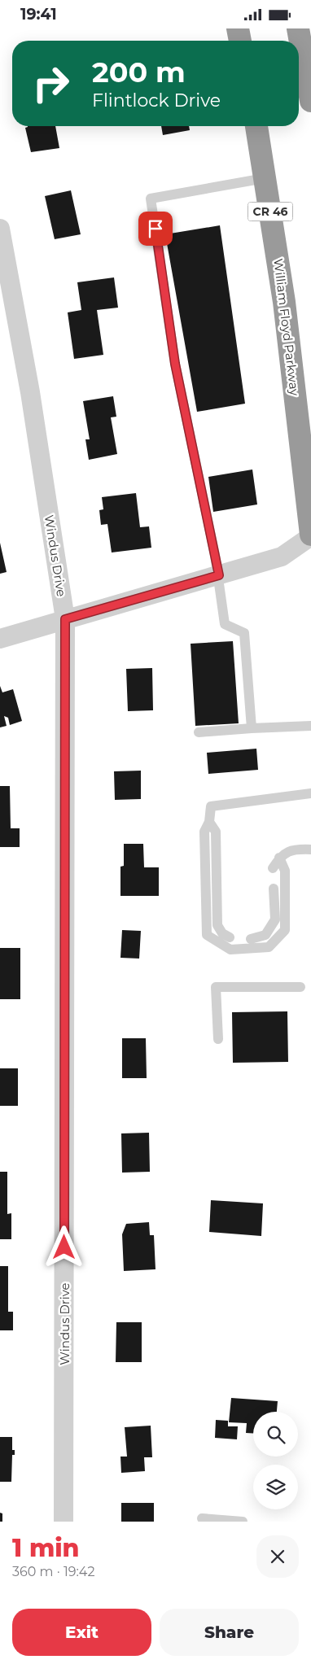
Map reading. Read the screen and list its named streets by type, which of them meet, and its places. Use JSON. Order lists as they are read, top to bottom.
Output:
{
  "streets": {
    "highway": ["CR 46", "William Floyd Parkway"],
    "street": ["Windus Drive"]
  },
  "page": {
    "status": "19:41",
    "turn": ["200 m", "Flintlock Drive"],
    "heading": ["1 min", "360 m · 19:42"],
    "buttons": ["Exit", "Share"]
  }
}
